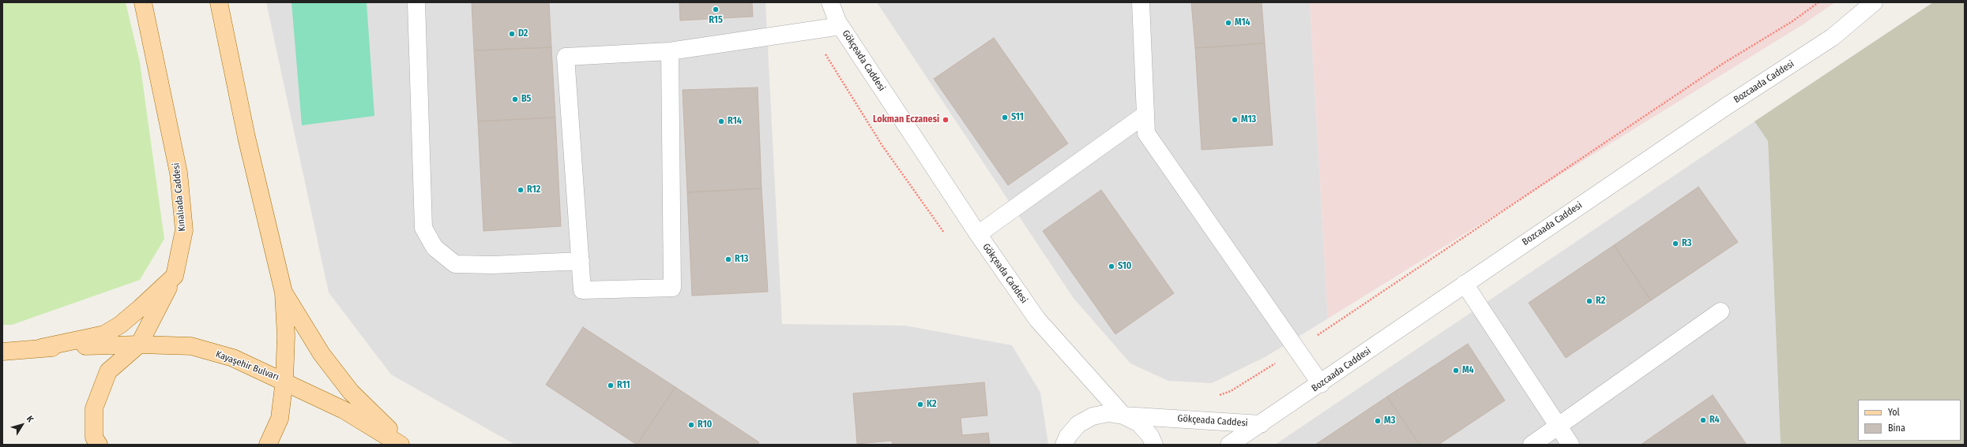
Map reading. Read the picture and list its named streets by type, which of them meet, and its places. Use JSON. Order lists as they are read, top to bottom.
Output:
{
  "streets": {
    "main road": ["Kınalıada Caddesi", "Kayaşehir Bulvarı"],
    "street": ["Gökçeada Caddesi", "Bozcaada Caddesi"]
  },
  "crossings": [
    ["Gökçeada Caddesi", "Bozcaada Caddesi"],
    ["Kınalıada Caddesi", "Kayaşehir Bulvarı"]
  ],
  "places": [
    "R15",
    "M14",
    "D2",
    "B5",
    "S11",
    "Lokman Eczanesi",
    "M13",
    "R14",
    "R12",
    "R3",
    "R13",
    "S10",
    "R2",
    "M4",
    "R11",
    "K2",
    "R4",
    "M3",
    "R10"
  ],
  "legend": ["Yol", "Bina"],
  "north": "top right"
}
